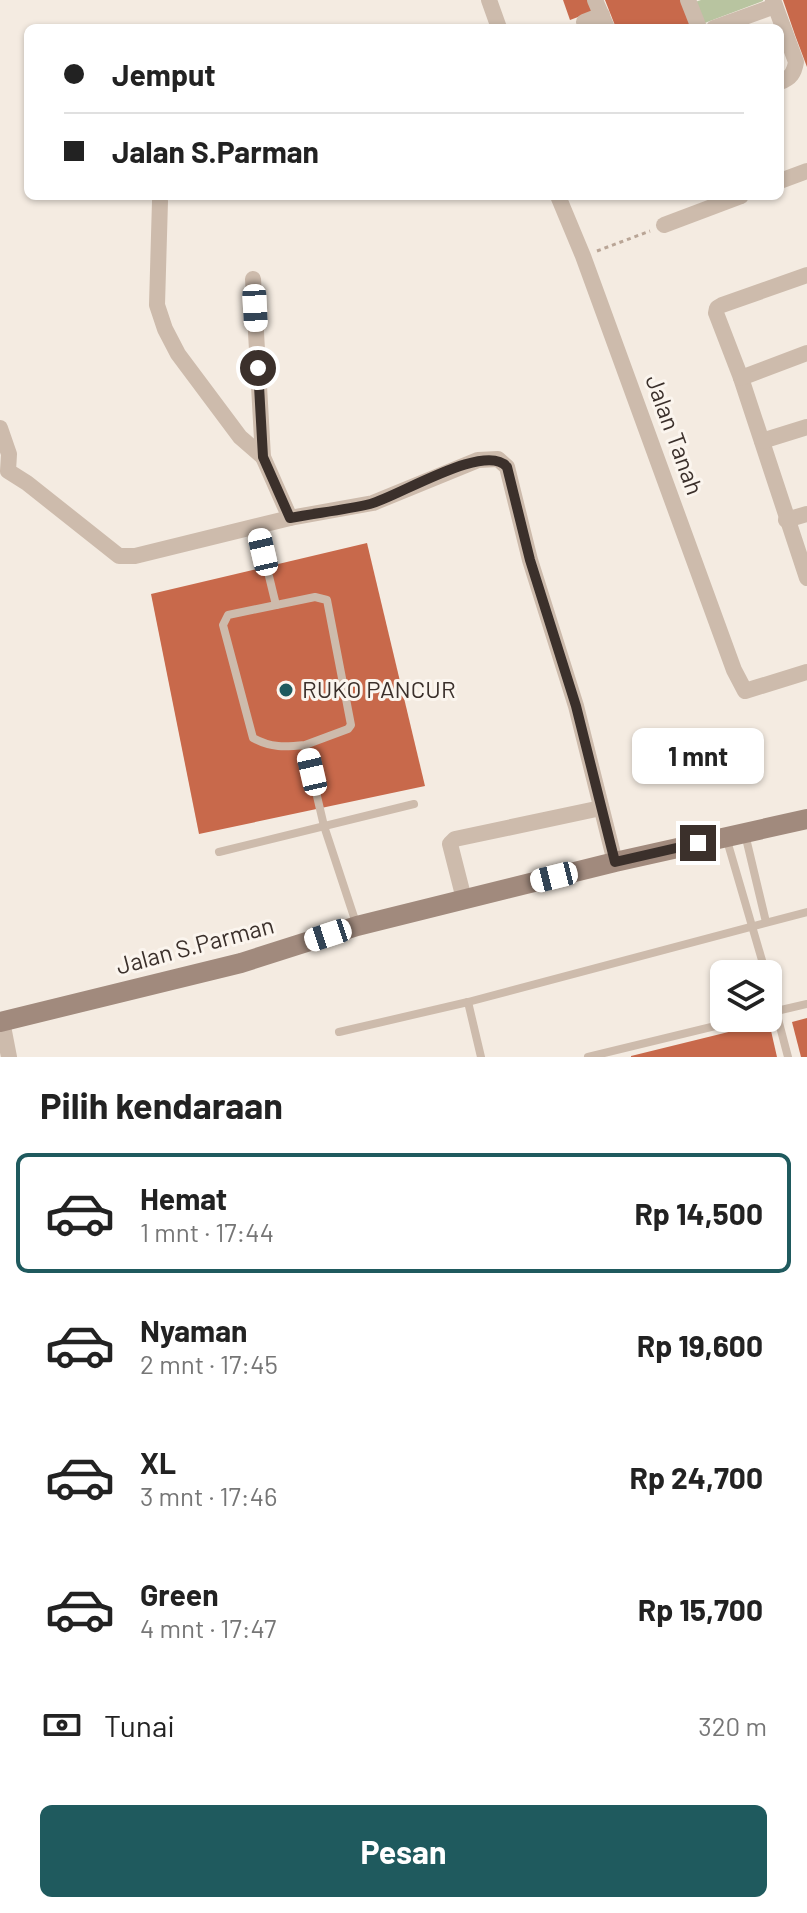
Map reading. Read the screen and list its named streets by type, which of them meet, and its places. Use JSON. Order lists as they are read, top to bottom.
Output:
{
  "streets": {
    "main road": ["Jalan S.Parman"],
    "street": ["Jalan Tanah"]
  },
  "places": ["RUKO PANCUR"],
  "page": {
    "banner": ["Jemput", "Jalan S.Parman"],
    "bubble": "1 mnt",
    "heading": "Pilih kendaraan",
    "list": [
      {
        "name": "Hemat",
        "note": "1 mnt · 17:44",
        "value": "Rp 14,500"
      },
      {
        "name": "Nyaman",
        "note": "2 mnt · 17:45",
        "value": "Rp 19,600"
      },
      {
        "name": "XL",
        "note": "3 mnt · 17:46",
        "value": "Rp 24,700"
      },
      {
        "name": "Green",
        "note": "4 mnt · 17:47",
        "value": "Rp 15,700"
      }
    ],
    "pay": ["Tunai", "320 m"],
    "buttons": "Pesan"
  }
}
